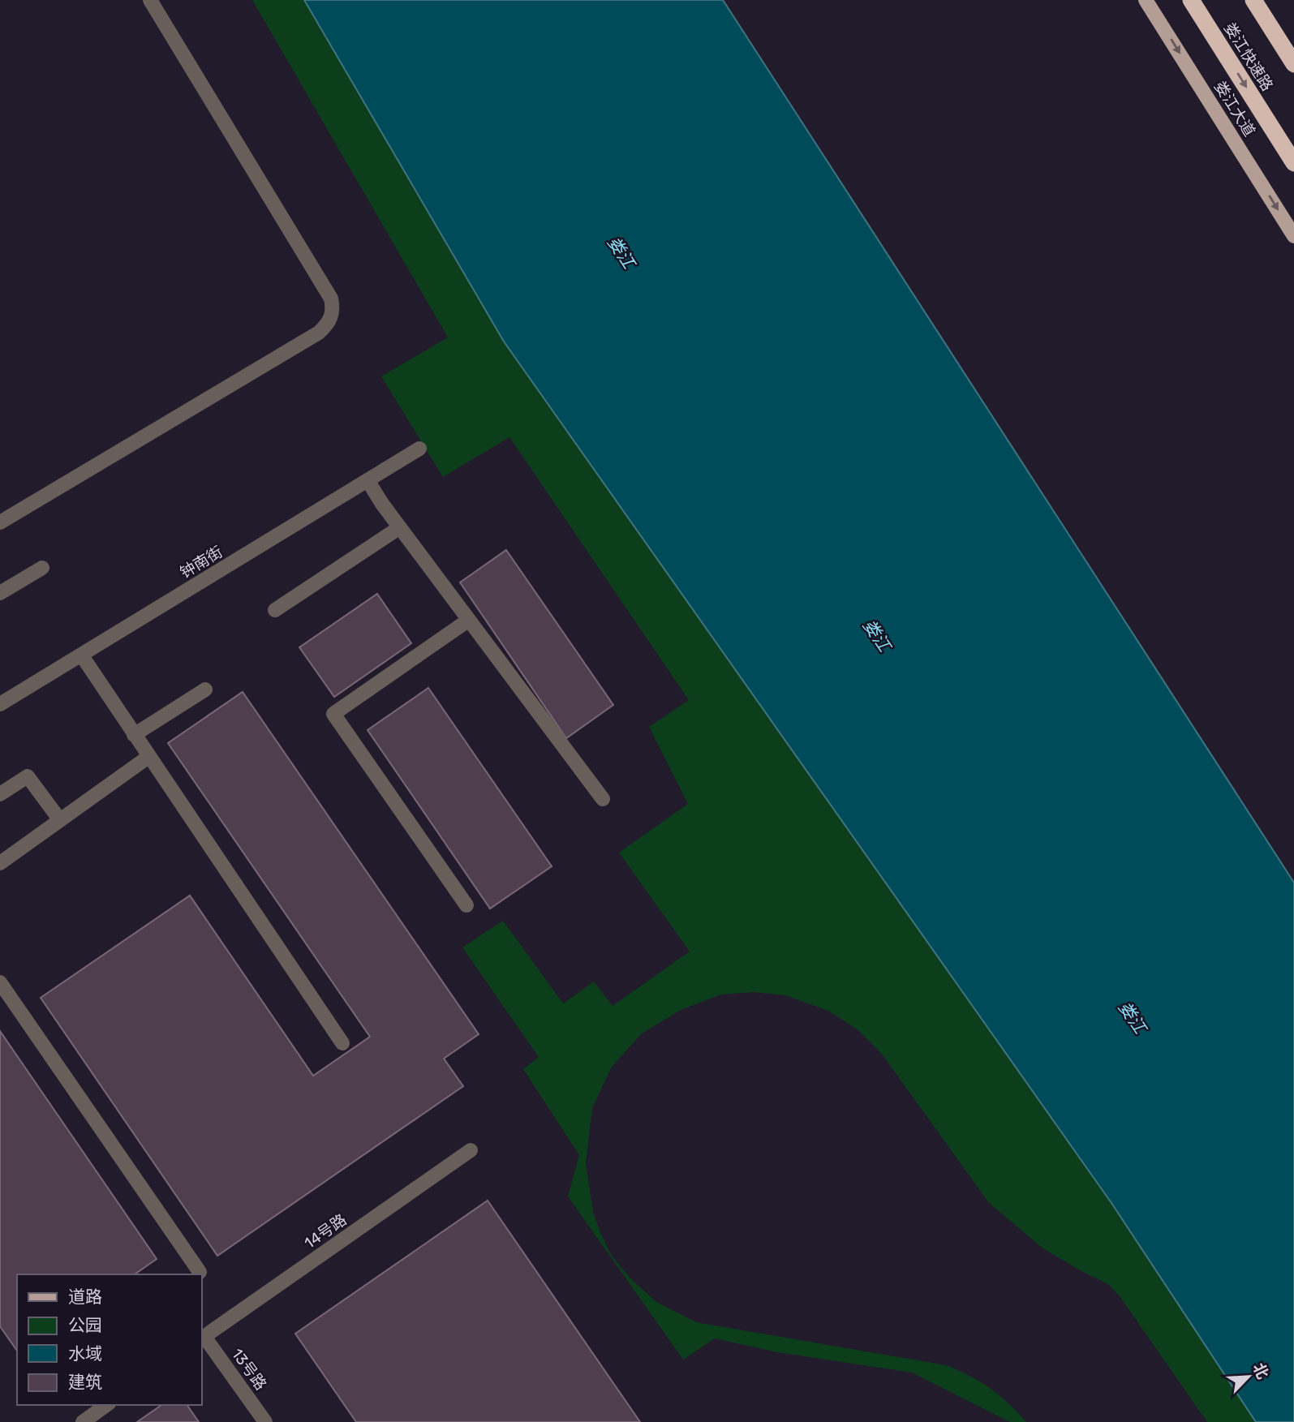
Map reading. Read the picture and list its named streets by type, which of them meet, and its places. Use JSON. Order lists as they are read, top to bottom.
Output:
{
  "streets": {
    "highway": ["娄江快速路"],
    "main road": ["娄江大道"],
    "street": ["钟南街", "14号路", "13号路"]
  },
  "crossings": [
    ["14号路", "13号路"]
  ],
  "one_way": ["娄江大道"],
  "water": ["娄江"],
  "legend": [
    "道路",
    "公园",
    "水域",
    "建筑"
  ],
  "north": "top right"
}
